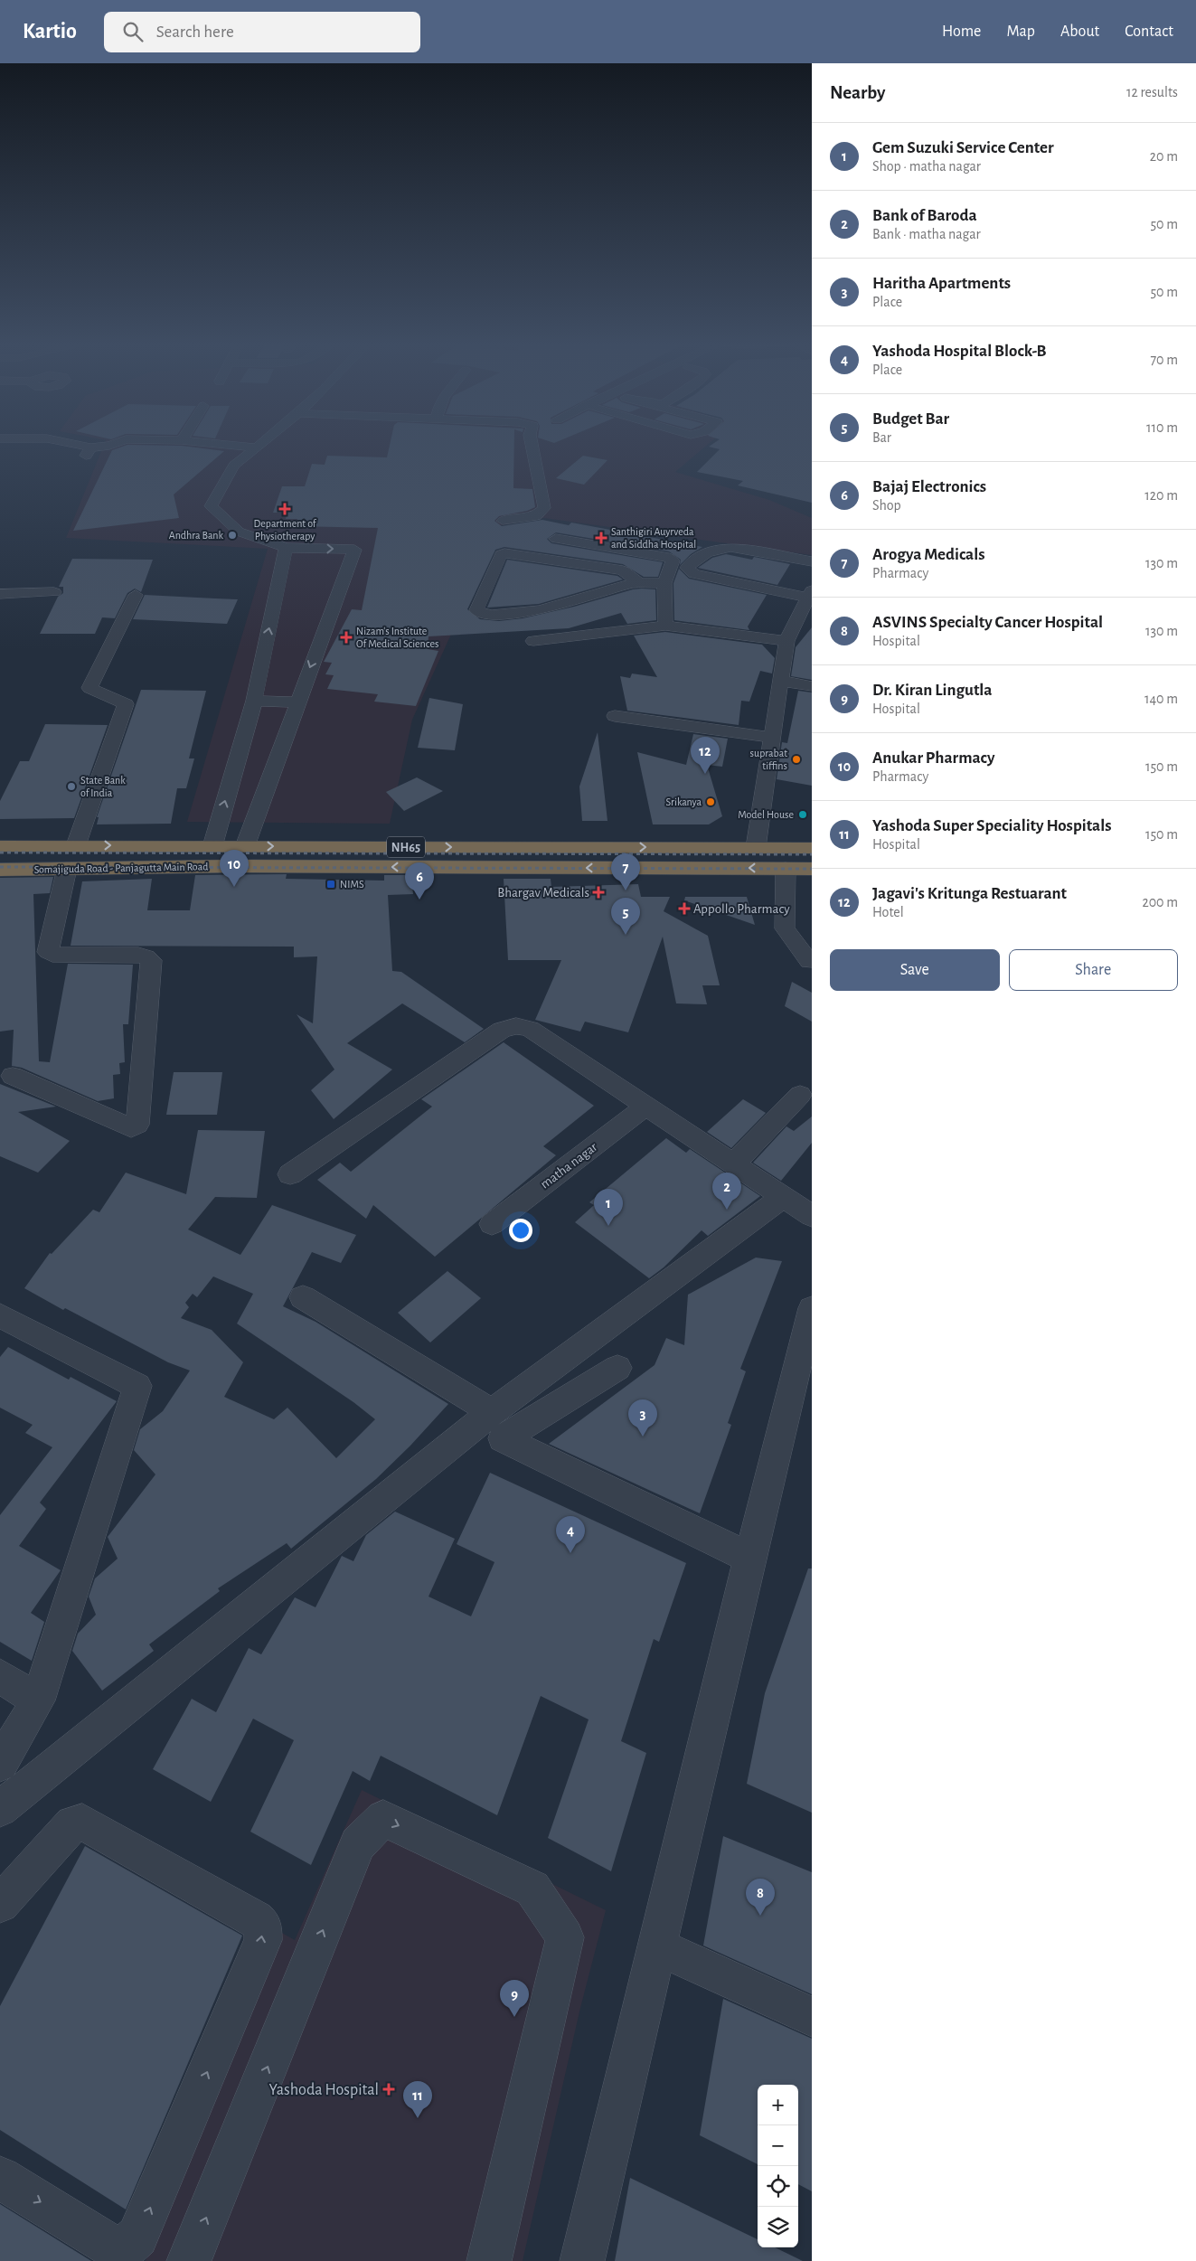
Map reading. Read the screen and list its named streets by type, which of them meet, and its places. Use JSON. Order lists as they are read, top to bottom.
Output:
{
  "streets": {
    "highway": ["NH65", "Somajiguda Road - Panjagutta Main Road"],
    "street": ["matha nagar"]
  },
  "places": {
    "health": [
      "Department of Physiotherapy",
      "Santhigiri Auyrveda and Siddha Hospital",
      "Nizam's Institute Of Medical Sciences",
      "Bhargav Medicals",
      "Appollo Pharmacy",
      "Yashoda Hospital"
    ],
    "other": [
      "Andhra Bank",
      "suprabat tiffins",
      "State Bank of India",
      "Srikanya",
      "Model House"
    ],
    "transit": ["NIMS"]
  },
  "page": {
    "header": "Kartio",
    "search": "Search here",
    "nav": [
      "Home",
      "Map",
      "About",
      "Contact"
    ],
    "heading": ["Nearby", "12 results"],
    "list": [
      {
        "mark": "1",
        "name": "Gem Suzuki Service Center",
        "note": "Shop · matha nagar",
        "value": "20 m"
      },
      {
        "mark": "2",
        "name": "Bank of Baroda",
        "note": "Bank · matha nagar",
        "value": "50 m"
      },
      {
        "mark": "3",
        "name": "Haritha Apartments",
        "note": "Place",
        "value": "50 m"
      },
      {
        "mark": "4",
        "name": "Yashoda Hospital Block-B",
        "note": "Place",
        "value": "70 m"
      },
      {
        "mark": "5",
        "name": "Budget Bar",
        "note": "Bar",
        "value": "110 m"
      },
      {
        "mark": "6",
        "name": "Bajaj Electronics",
        "note": "Shop",
        "value": "120 m"
      },
      {
        "mark": "7",
        "name": "Arogya Medicals",
        "note": "Pharmacy",
        "value": "130 m"
      },
      {
        "mark": "8",
        "name": "ASVINS Specialty Cancer Hospital",
        "note": "Hospital",
        "value": "130 m"
      },
      {
        "mark": "9",
        "name": "Dr. Kiran Lingutla",
        "note": "Hospital",
        "value": "140 m"
      },
      {
        "mark": "10",
        "name": "Anukar Pharmacy",
        "note": "Pharmacy",
        "value": "150 m"
      },
      {
        "mark": "11",
        "name": "Yashoda Super Speciality Hospitals",
        "note": "Hospital",
        "value": "150 m"
      },
      {
        "mark": "12",
        "name": "Jagavi's Kritunga Restuarant",
        "note": "Hotel",
        "value": "200 m"
      }
    ],
    "pins": [
      "12",
      "10",
      "7",
      "6",
      "5",
      "2",
      "1",
      "3",
      "4",
      "8",
      "9",
      "11"
    ],
    "buttons": ["Save", "Share"],
    "map_buttons": ["+", "−"]
  }
}
